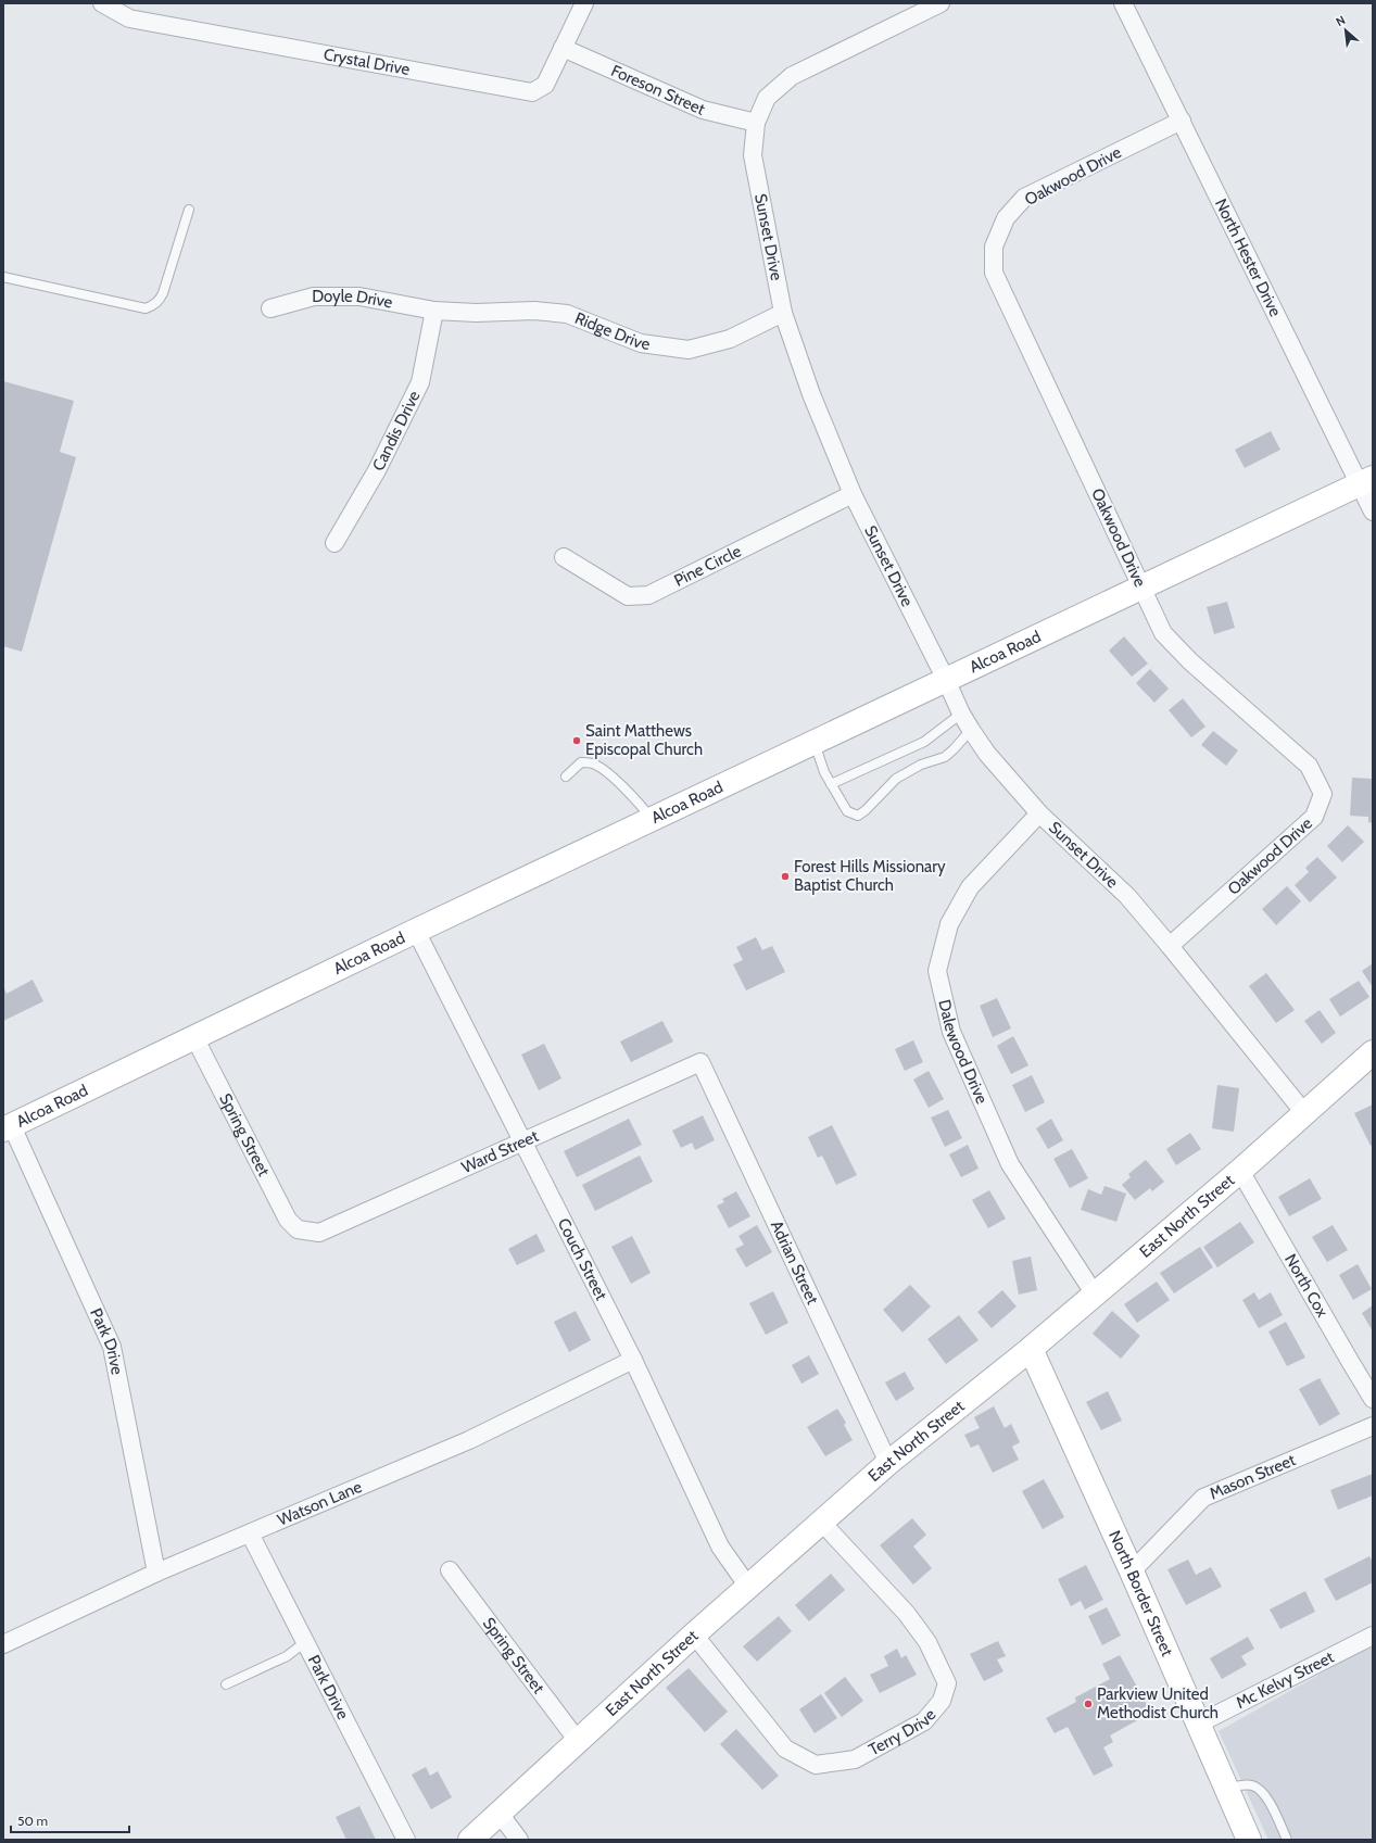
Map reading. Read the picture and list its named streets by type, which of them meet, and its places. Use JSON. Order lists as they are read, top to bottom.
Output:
{
  "streets": {
    "street": [
      "Crystal Drive",
      "Foreson Street",
      "Oakwood Drive",
      "Sunset Drive",
      "North Hester Drive",
      "Doyle Drive",
      "Ridge Drive",
      "Candis Drive",
      "Pine Circle",
      "Alcoa Road",
      "Dalewood Drive",
      "Spring Street",
      "Ward Street",
      "East North Street",
      "Couch Street",
      "Adrian Street",
      "North Cox",
      "Park Drive",
      "Mason Street",
      "Watson Lane",
      "North Border Street",
      "Mc Kelvy Street",
      "Terry Drive"
    ]
  },
  "crossings": [
    ["Crystal Drive", "Foreson Street"],
    ["Foreson Street", "Sunset Drive"],
    ["Oakwood Drive", "Sunset Drive"],
    ["Oakwood Drive", "North Hester Drive"],
    ["Oakwood Drive", "Alcoa Road"],
    ["Sunset Drive", "Ridge Drive"],
    ["Sunset Drive", "Pine Circle"],
    ["Sunset Drive", "Alcoa Road"],
    ["Sunset Drive", "Dalewood Drive"],
    ["Sunset Drive", "East North Street"],
    ["North Hester Drive", "Alcoa Road"],
    ["Doyle Drive", "Ridge Drive"],
    ["Doyle Drive", "Candis Drive"],
    ["Ridge Drive", "Candis Drive"],
    ["Alcoa Road", "Spring Street"],
    ["Alcoa Road", "Couch Street"],
    ["Alcoa Road", "Park Drive"],
    ["Dalewood Drive", "East North Street"],
    ["Spring Street", "Ward Street"],
    ["Spring Street", "East North Street"],
    ["Ward Street", "Couch Street"],
    ["Ward Street", "Adrian Street"],
    ["East North Street", "Couch Street"],
    ["East North Street", "Adrian Street"],
    ["East North Street", "North Cox"],
    ["East North Street", "North Border Street"],
    ["East North Street", "Terry Drive"],
    ["Couch Street", "Watson Lane"],
    ["Park Drive", "Watson Lane"],
    ["Mason Street", "North Border Street"],
    ["North Border Street", "Mc Kelvy Street"]
  ],
  "places": ["Saint Matthews Episcopal Church", "Forest Hills Missionary Baptist Church", "Parkview United Methodist Church"],
  "scale_bar": "50 m",
  "north": "top left"
}
